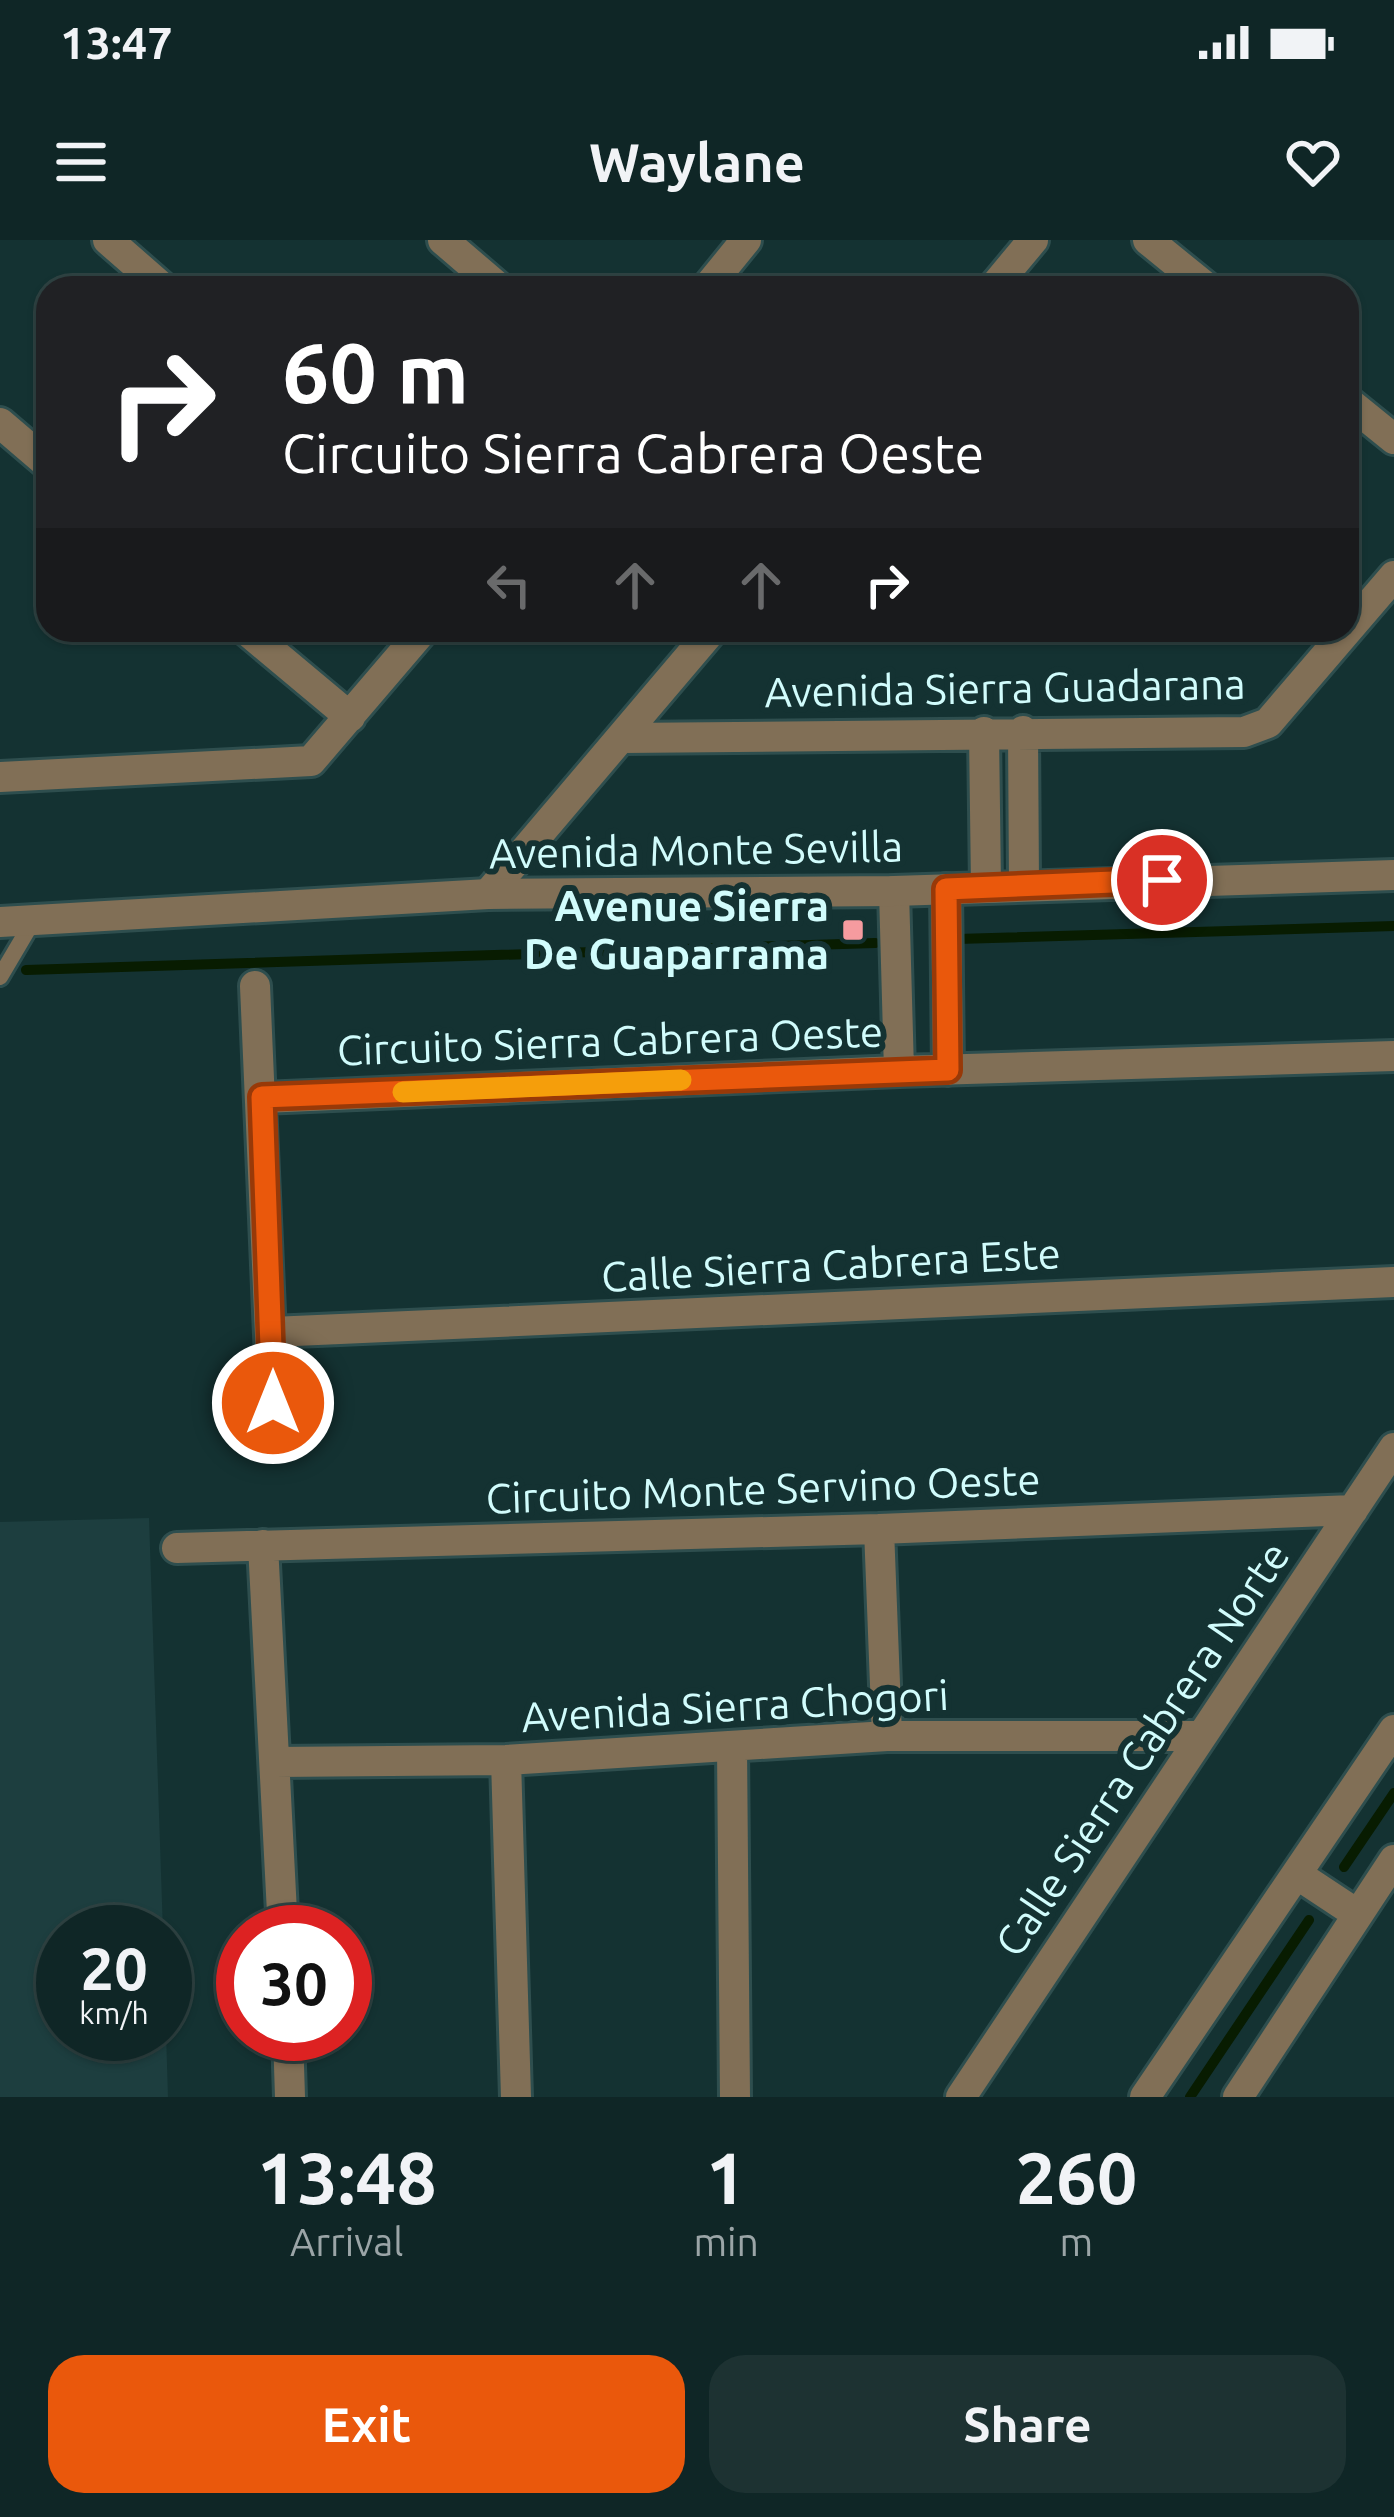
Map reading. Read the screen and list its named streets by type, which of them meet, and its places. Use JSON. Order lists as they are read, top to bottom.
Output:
{
  "streets": {
    "street": [
      "Avenida Sierra Guadarana",
      "Avenida Monte Sevilla",
      "Circuito Sierra Cabrera Oeste",
      "Calle Sierra Cabrera Este",
      "Circuito Monte Servino Oeste",
      "Avenida Sierra Chogori",
      "Calle Sierra Cabrera Norte"
    ]
  },
  "crossings": [
    ["Circuito Monte Servino Oeste", "Calle Sierra Cabrera Norte"],
    ["Avenida Sierra Chogori", "Calle Sierra Cabrera Norte"]
  ],
  "places": {
    "transit": ["Avenue Sierra De Guaparrama"]
  },
  "page": {
    "status": "13:47",
    "header": "Waylane",
    "turn": ["60 m", "Circuito Sierra Cabrera Oeste"],
    "speed": "20 km/h",
    "limit": "30",
    "eta": [
      "13:48",
      "Arrival",
      "1",
      "min",
      "260",
      "m"
    ],
    "buttons": ["Exit", "Share"]
  }
}
